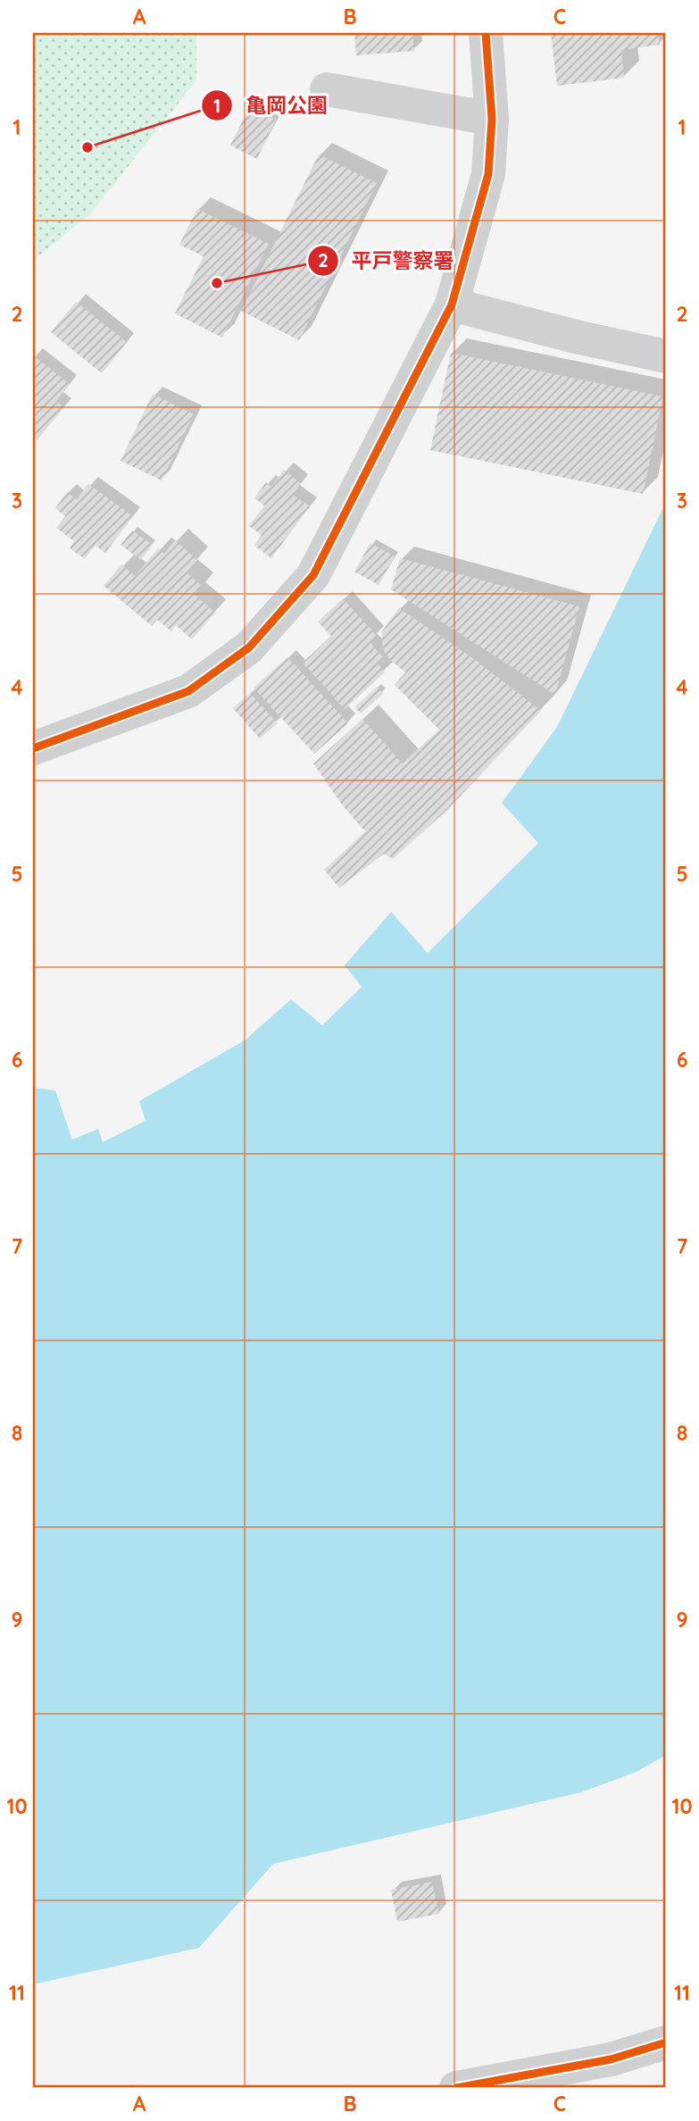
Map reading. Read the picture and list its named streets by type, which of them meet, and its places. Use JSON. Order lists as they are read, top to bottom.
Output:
{
  "places": ["亀岡公園", "平戸警察署"],
  "grid": {
    "columns": ["A", "B", "C"],
    "rows": [
      "1",
      "2",
      "3",
      "4",
      "5",
      "6",
      "7",
      "8",
      "9",
      "10",
      "11"
    ]
  }
}
